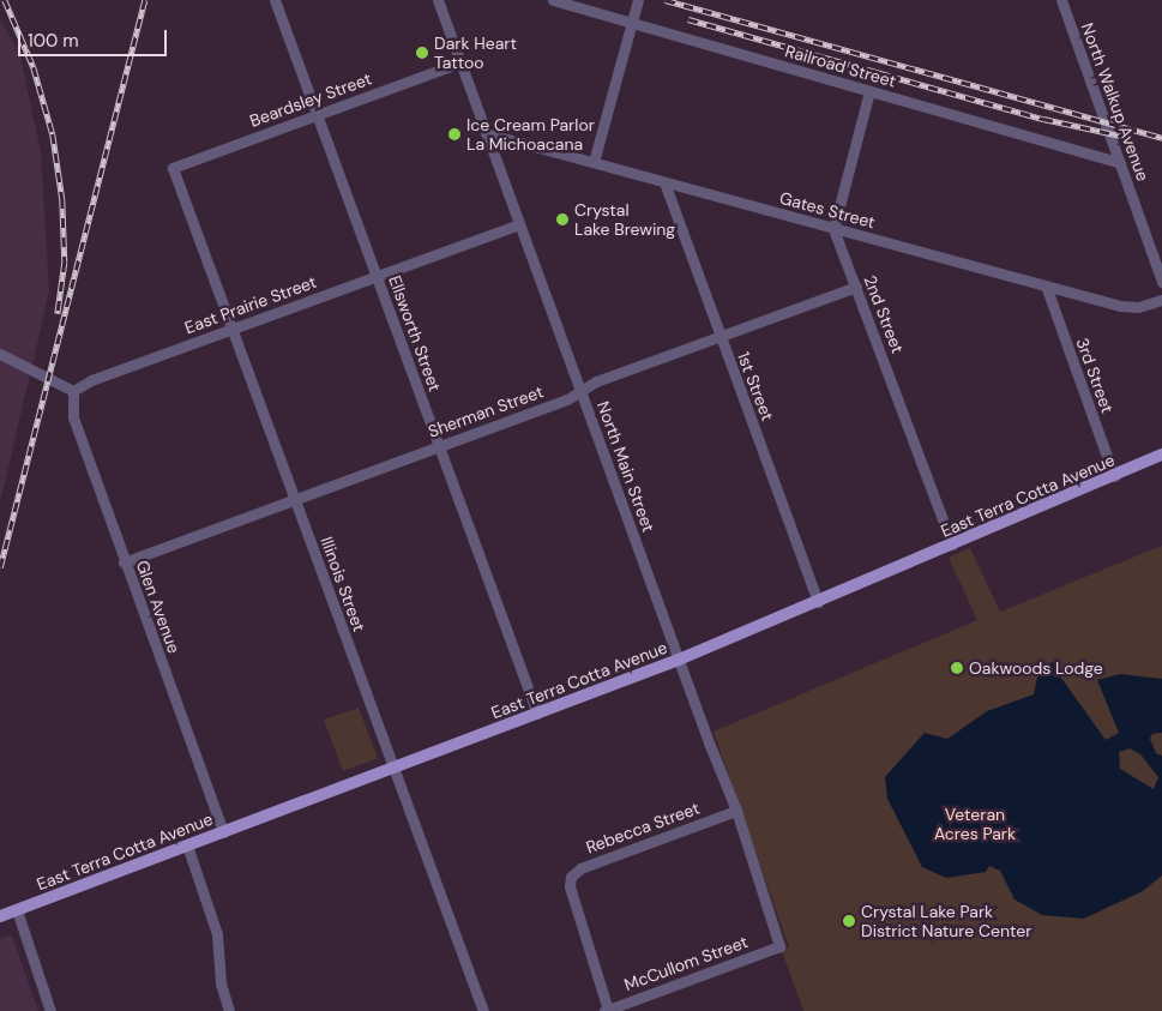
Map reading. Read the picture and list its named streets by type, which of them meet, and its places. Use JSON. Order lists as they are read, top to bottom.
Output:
{
  "streets": {
    "main road": ["East Terra Cotta Avenue"],
    "street": [
      "Railroad Street",
      "Beardsley Street",
      "North Walkup Avenue",
      "Gates Street",
      "East Prairie Street",
      "2nd Street",
      "Ellsworth Street",
      "3rd Street",
      "1st Street",
      "Sherman Street",
      "North Main Street",
      "Illinois Street",
      "Glen Avenue",
      "Rebecca Street",
      "McCullom Street"
    ]
  },
  "crossings": [
    ["Railroad Street", "North Walkup Avenue"],
    ["Beardsley Street", "Ellsworth Street"],
    ["Beardsley Street", "North Main Street"],
    ["Beardsley Street", "Illinois Street"],
    ["Gates Street", "2nd Street"],
    ["Gates Street", "3rd Street"],
    ["Gates Street", "1st Street"],
    ["Gates Street", "North Main Street"],
    ["East Prairie Street", "Ellsworth Street"],
    ["East Prairie Street", "North Main Street"],
    ["East Prairie Street", "Illinois Street"],
    ["East Prairie Street", "Glen Avenue"],
    ["2nd Street", "Sherman Street"],
    ["2nd Street", "East Terra Cotta Avenue"],
    ["Ellsworth Street", "Sherman Street"],
    ["Ellsworth Street", "East Terra Cotta Avenue"],
    ["3rd Street", "East Terra Cotta Avenue"],
    ["1st Street", "Sherman Street"],
    ["1st Street", "East Terra Cotta Avenue"],
    ["Sherman Street", "North Main Street"],
    ["Sherman Street", "Illinois Street"],
    ["Sherman Street", "Glen Avenue"],
    ["North Main Street", "East Terra Cotta Avenue"],
    ["North Main Street", "Rebecca Street"],
    ["North Main Street", "McCullom Street"],
    ["East Terra Cotta Avenue", "Illinois Street"],
    ["East Terra Cotta Avenue", "Glen Avenue"],
    ["Rebecca Street", "McCullom Street"]
  ],
  "parks": ["Veteran Acres Park"],
  "places": [
    "Dark Heart Tattoo",
    "Ice Cream Parlor La Michoacana",
    "Crystal Lake Brewing",
    "Oakwoods Lodge",
    "Crystal Lake Park District Nature Center"
  ],
  "scale_bar": "100 m"
}
